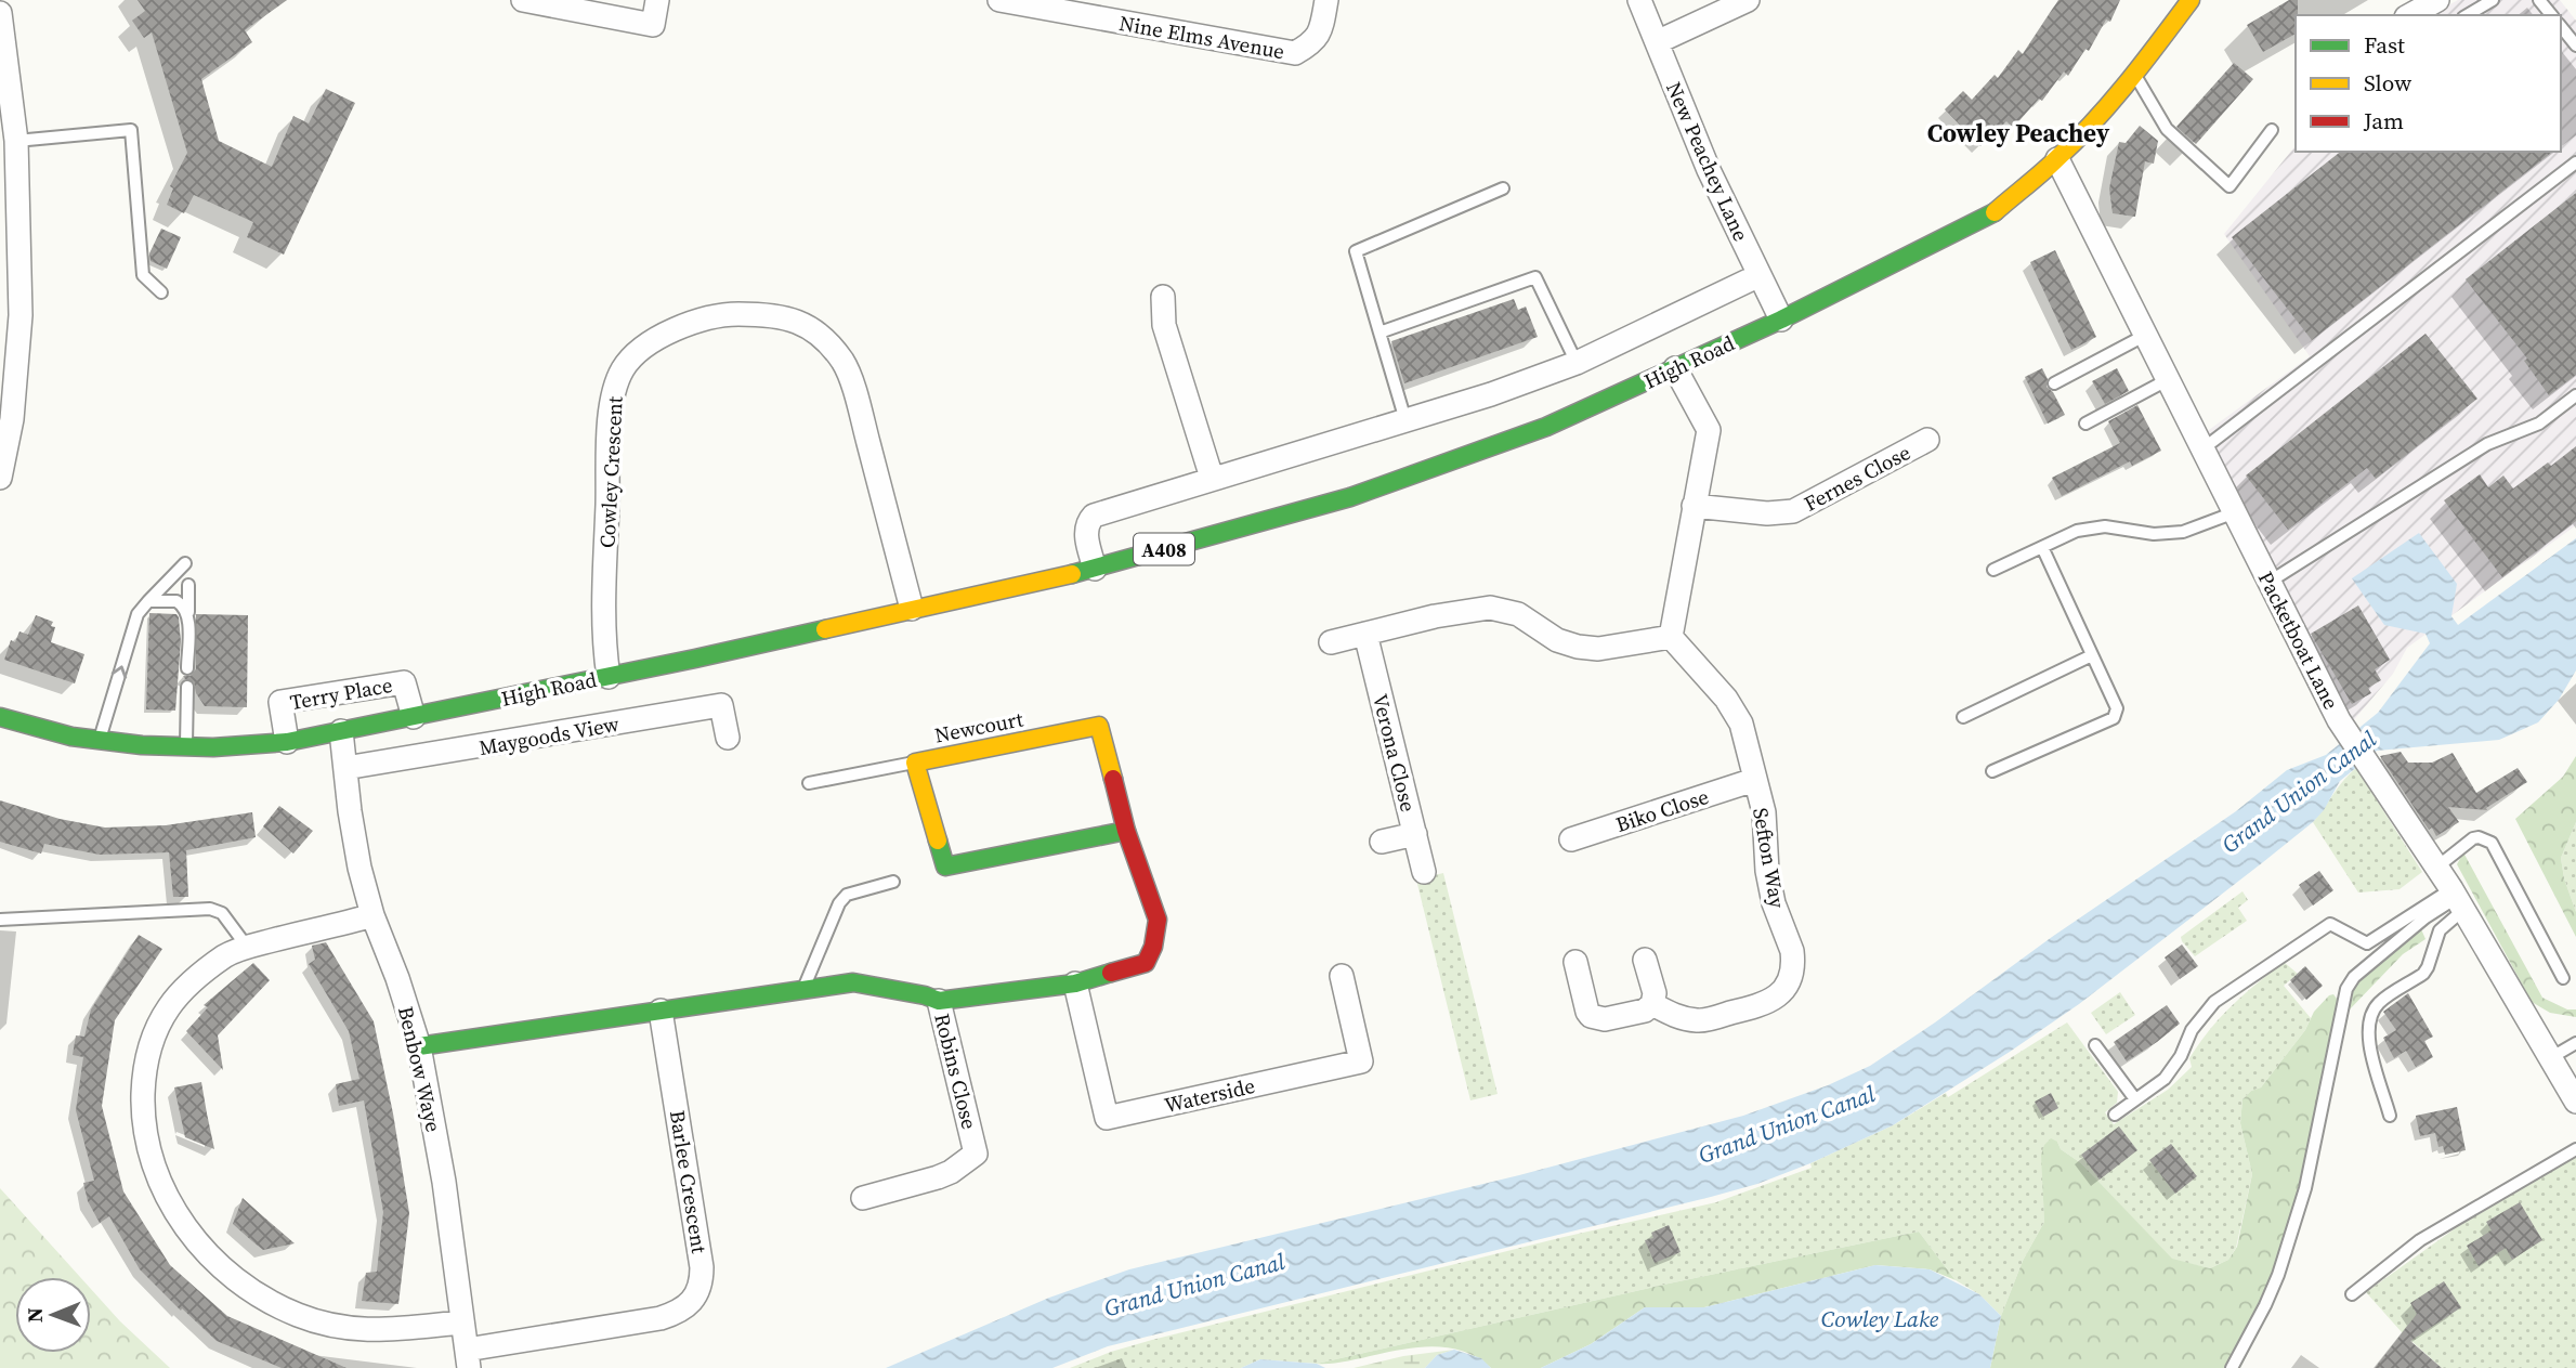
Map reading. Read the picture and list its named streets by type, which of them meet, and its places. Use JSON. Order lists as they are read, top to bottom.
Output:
{
  "streets": {
    "main road": ["High Road", "A408", "Newcourt"],
    "street": [
      "Nine Elms Avenue",
      "New Peachey Lane",
      "Cowley Crescent",
      "Fernes Close",
      "Packetboat Lane",
      "Terry Place",
      "Maygoods View",
      "Verona Close",
      "Biko Close",
      "Sefton Way",
      "Benbow Waye",
      "Robins Close",
      "Waterside",
      "Barlee Crescent"
    ]
  },
  "crossings": [
    ["New Peachey Lane", "High Road"],
    ["High Road", "Cowley Crescent"],
    ["High Road", "Packetboat Lane"],
    ["High Road", "Terry Place"],
    ["High Road", "Benbow Waye"],
    ["Newcourt", "Robins Close"],
    ["Newcourt", "Waterside"],
    ["Maygoods View", "Benbow Waye"],
    ["Biko Close", "Sefton Way"],
    ["Benbow Waye", "Barlee Crescent"]
  ],
  "districts": ["Cowley Peachey"],
  "water": ["Grand Union Canal", "Cowley Lake"],
  "legend": ["Fast", "Slow", "Jam"],
  "north": "left"
}
